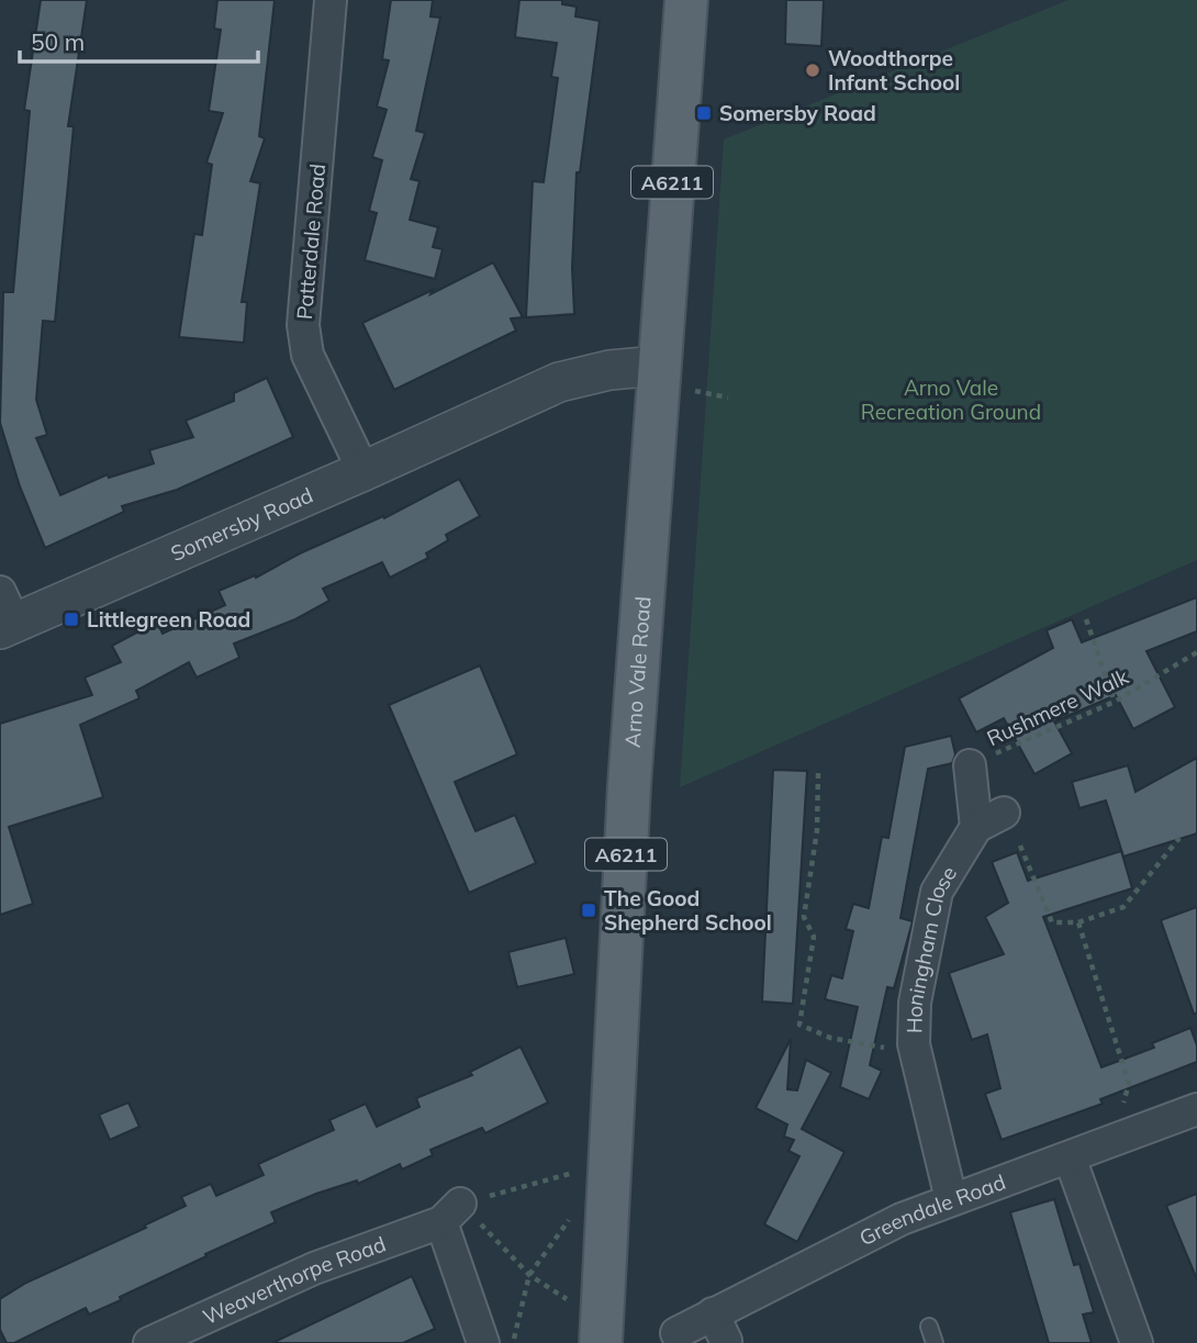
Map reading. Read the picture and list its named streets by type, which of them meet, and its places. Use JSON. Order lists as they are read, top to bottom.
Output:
{
  "streets": {
    "main road": ["A6211", "Arno Vale Road"],
    "street": [
      "Patterdale Road",
      "Somersby Road",
      "Honingham Close",
      "Greendale Road",
      "Weaverthorpe Road"
    ],
    "path": ["Rushmere Walk"]
  },
  "crossings": [
    ["Patterdale Road", "Somersby Road"],
    ["Somersby Road", "Arno Vale Road"],
    ["Rushmere Walk", "Honingham Close"],
    ["Honingham Close", "Greendale Road"]
  ],
  "parks": ["Arno Vale Recreation Ground"],
  "places": {
    "other": ["Woodthorpe Infant School"],
    "transit": ["Somersby Road", "Littlegreen Road", "The Good Shepherd School"]
  },
  "scale_bar": "50 m"
}
